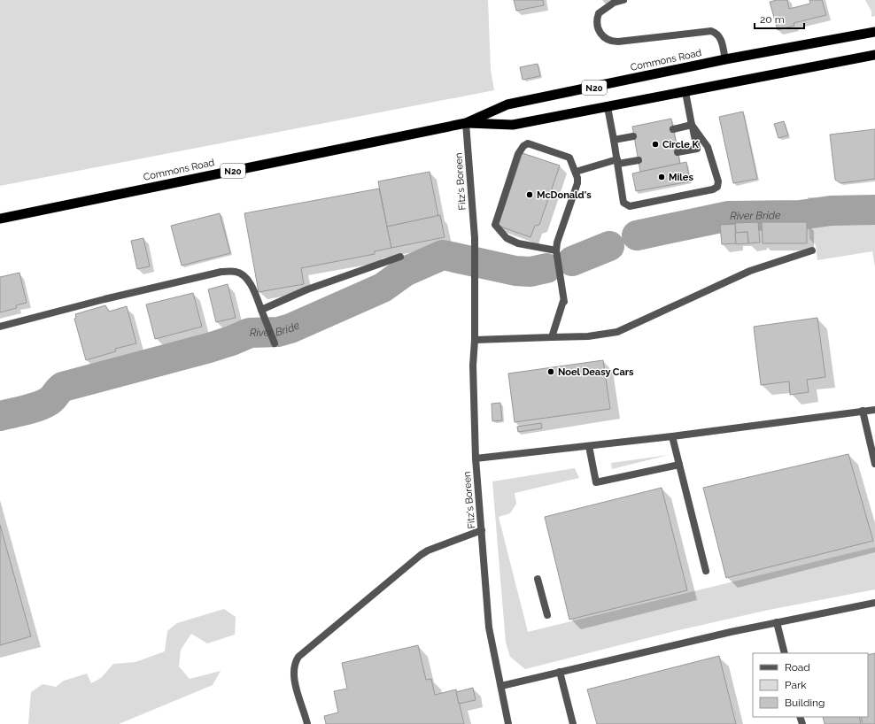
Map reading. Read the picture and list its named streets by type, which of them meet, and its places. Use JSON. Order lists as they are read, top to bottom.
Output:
{
  "streets": {
    "highway": ["Commons Road", "N20"],
    "street": ["Fitz's Boreen"]
  },
  "crossings": [
    ["Commons Road", "Fitz's Boreen"]
  ],
  "water": ["River Bride"],
  "places": [
    "Circle K",
    "Miles",
    "McDonald's",
    "Noel Deasy Cars"
  ],
  "legend": ["Road", "Park", "Building"],
  "scale_bar": "20 m"
}
